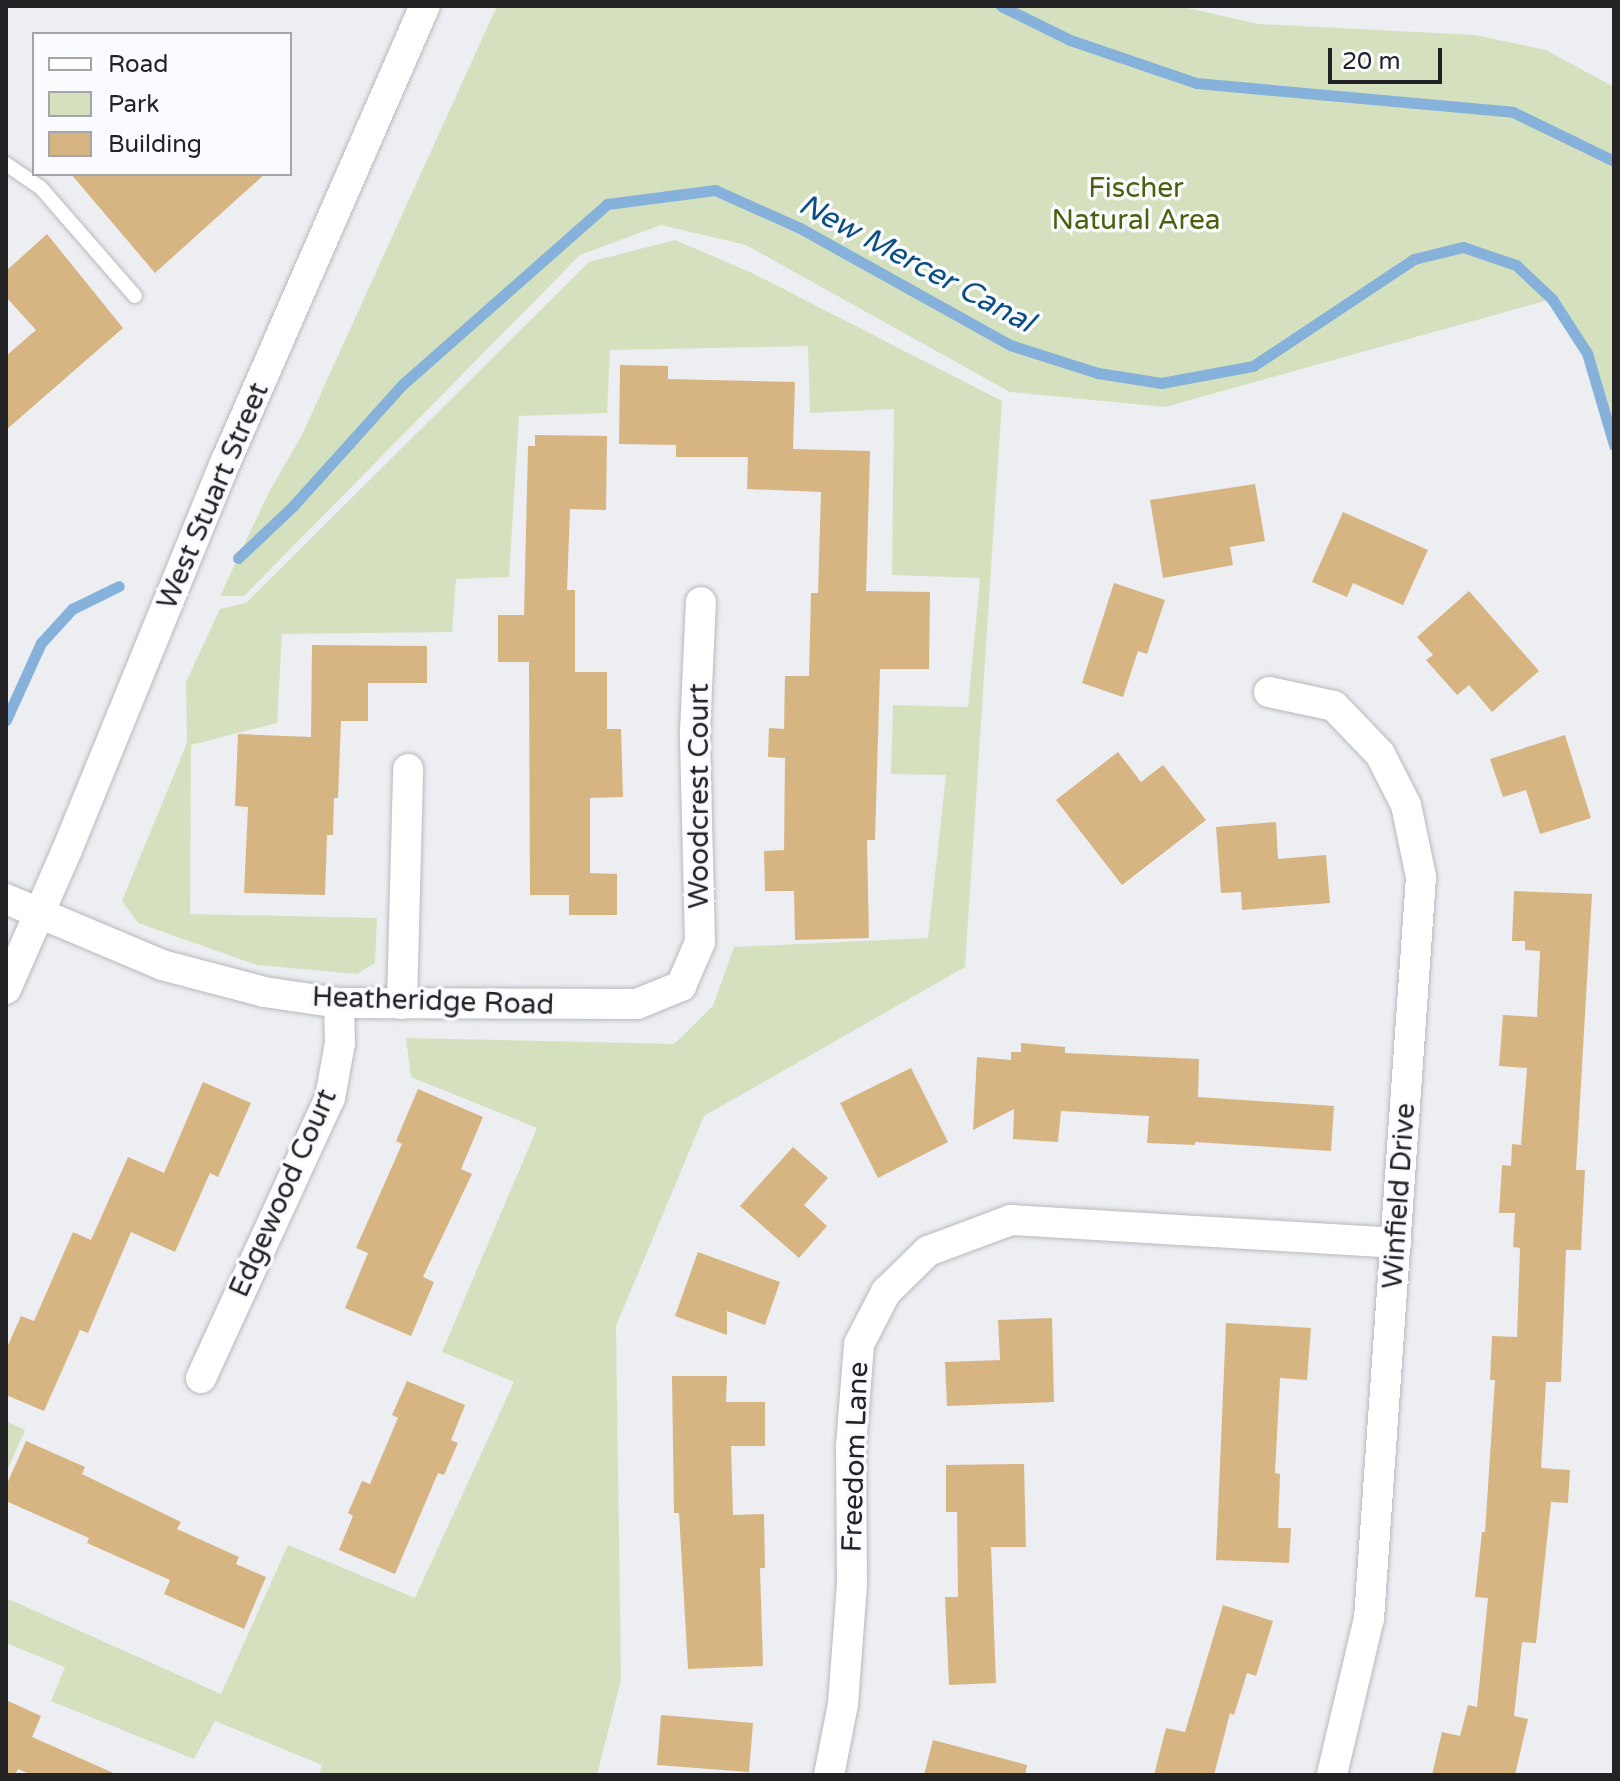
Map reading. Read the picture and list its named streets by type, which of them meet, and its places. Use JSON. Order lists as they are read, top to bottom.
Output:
{
  "streets": {
    "street": [
      "West Stuart Street",
      "Woodcrest Court",
      "Heatheridge Road",
      "Edgewood Court",
      "Winfield Drive",
      "Freedom Lane"
    ]
  },
  "crossings": [
    ["West Stuart Street", "Heatheridge Road"],
    ["Woodcrest Court", "Heatheridge Road"],
    ["Heatheridge Road", "Edgewood Court"],
    ["Winfield Drive", "Freedom Lane"]
  ],
  "water": ["New Mercer Canal"],
  "parks": ["Fischer Natural Area"],
  "legend": ["Road", "Park", "Building"],
  "scale_bar": "20 m"
}
